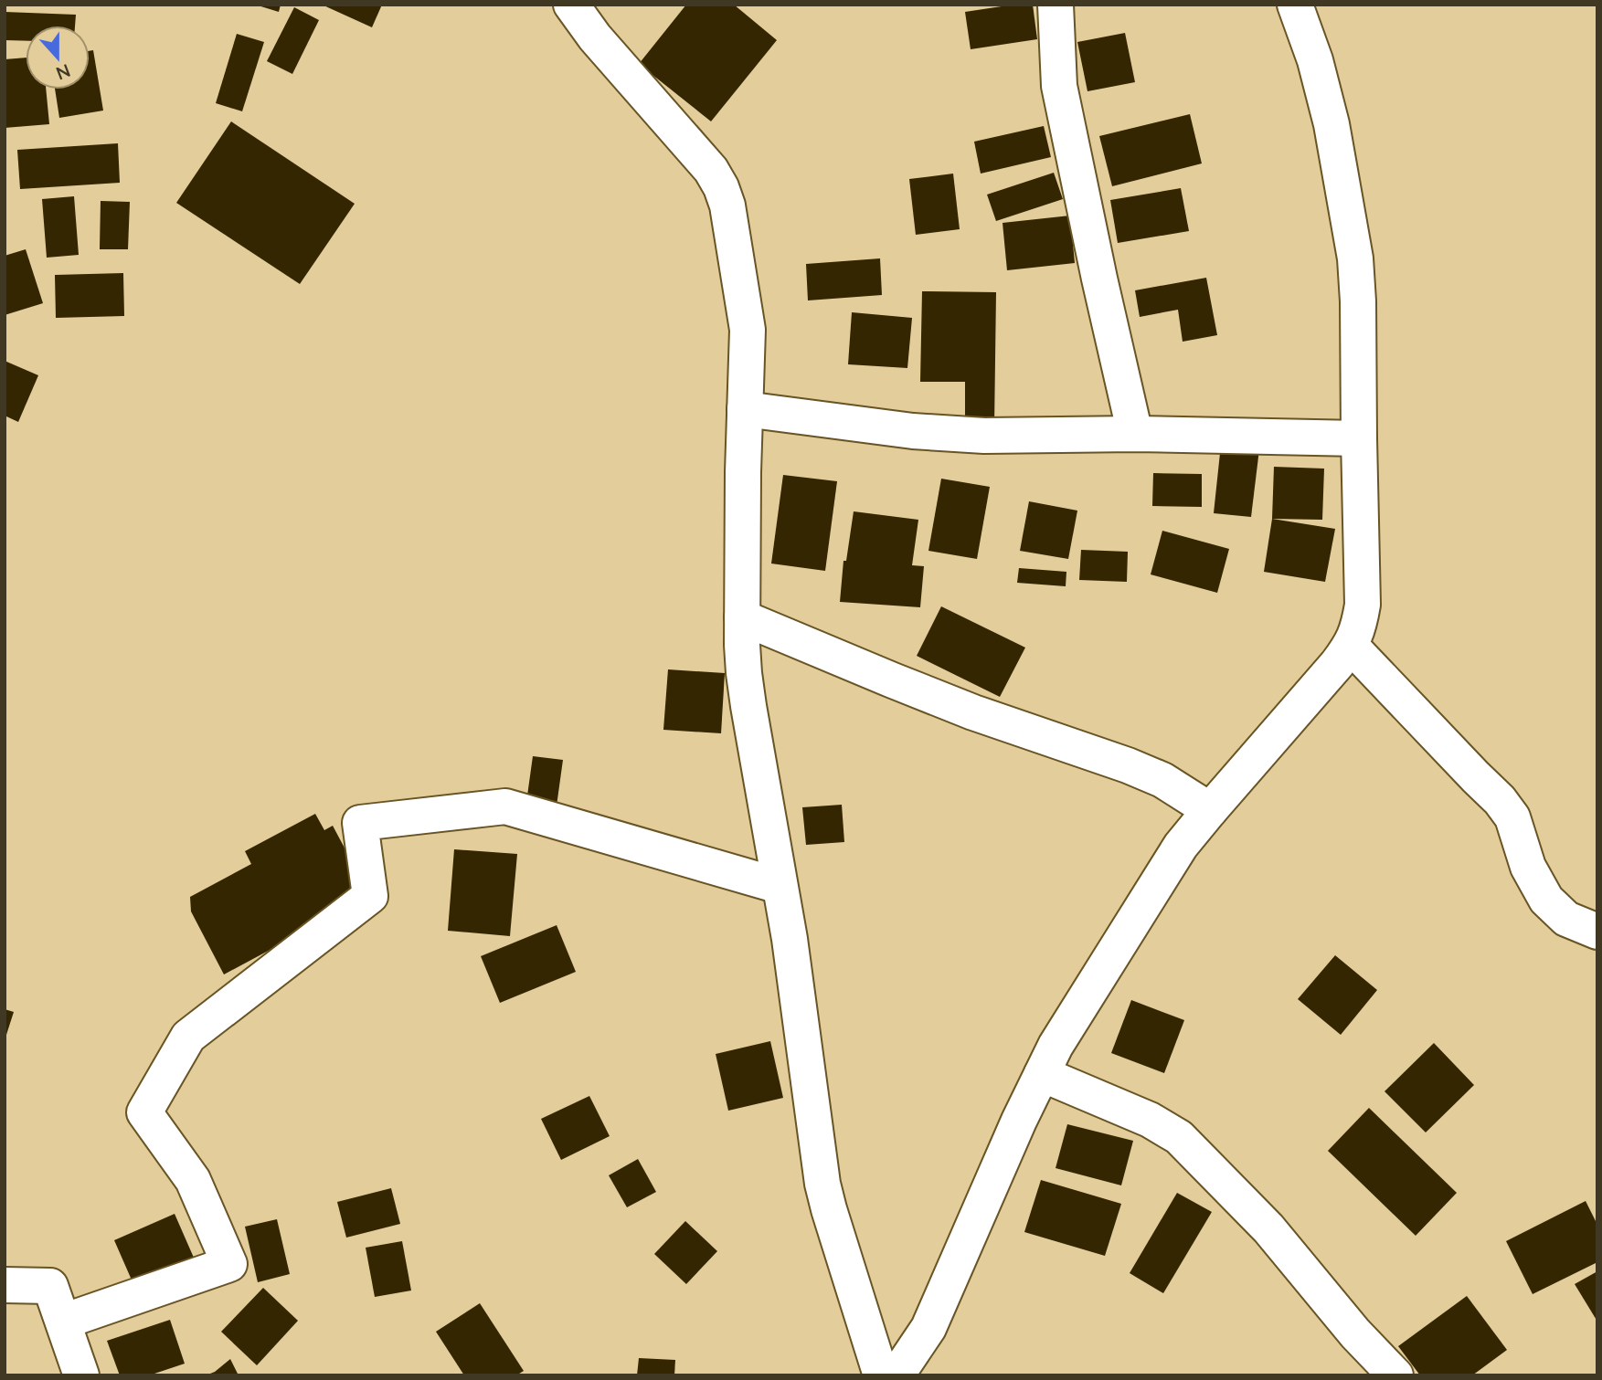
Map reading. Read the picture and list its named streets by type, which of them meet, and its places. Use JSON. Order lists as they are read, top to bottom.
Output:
{
  "north": "bottom"
}
